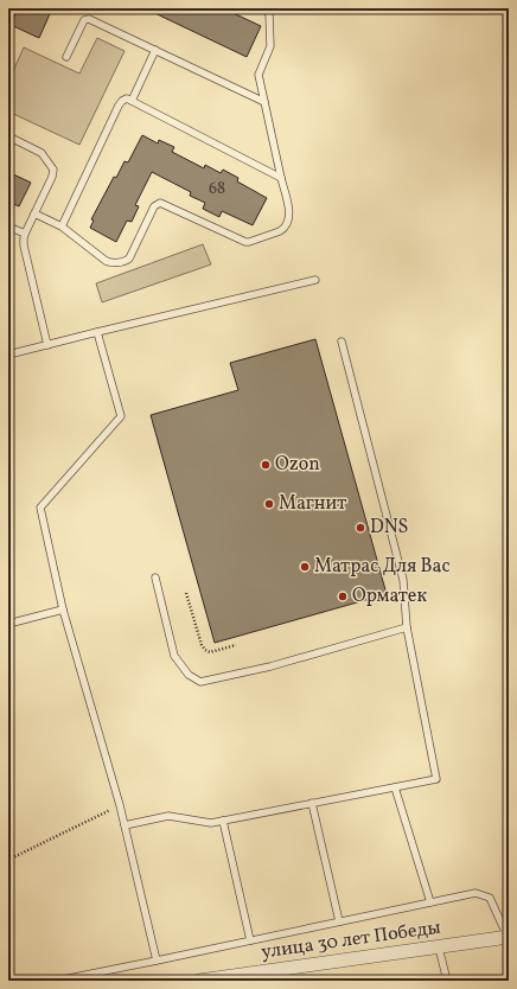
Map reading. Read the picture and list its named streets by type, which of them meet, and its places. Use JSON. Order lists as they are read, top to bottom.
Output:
{
  "streets": {
    "street": ["улица 30 лет Победы"]
  },
  "places": [
    "Ozon",
    "Магнит",
    "DNS",
    "Матрас Для Вас",
    "Орматек"
  ],
  "house_numbers": ["68"]
}
